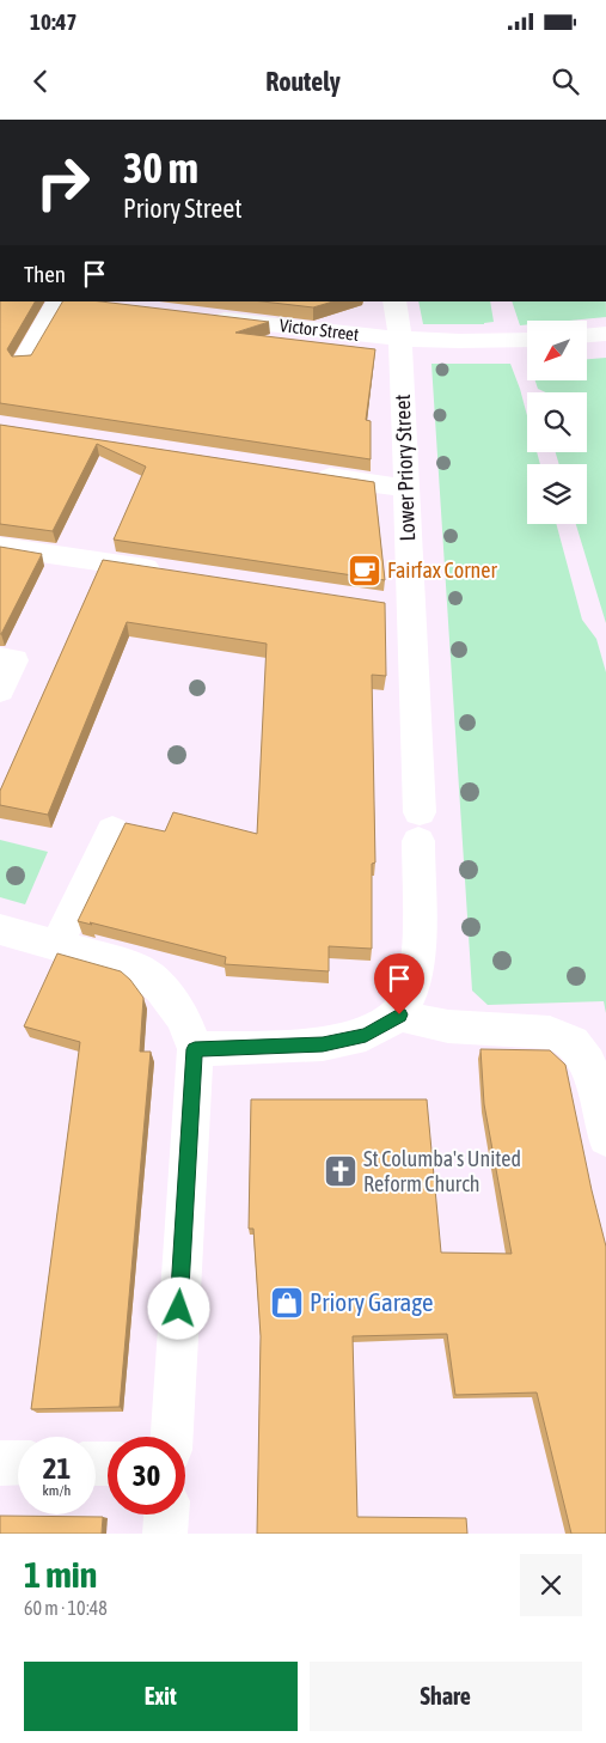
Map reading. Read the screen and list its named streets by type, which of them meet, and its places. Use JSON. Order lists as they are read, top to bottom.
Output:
{
  "streets": {
    "street": ["Victor Street", "Lower Priory Street"]
  },
  "crossings": [
    ["Victor Street", "Lower Priory Street"]
  ],
  "places": {
    "cafe": ["Fairfax Corner"],
    "church": ["St Columba's United Reform Church"],
    "shop": ["Priory Garage"]
  },
  "north": "bottom left",
  "page": {
    "status": "10:47",
    "header": "Routely",
    "turn": ["30 m", "Priory Street"],
    "then": "Then",
    "speed": "21 km/h",
    "limit": "30",
    "heading": ["1 min", "60 m · 10:48"],
    "buttons": ["Exit", "Share"]
  }
}
